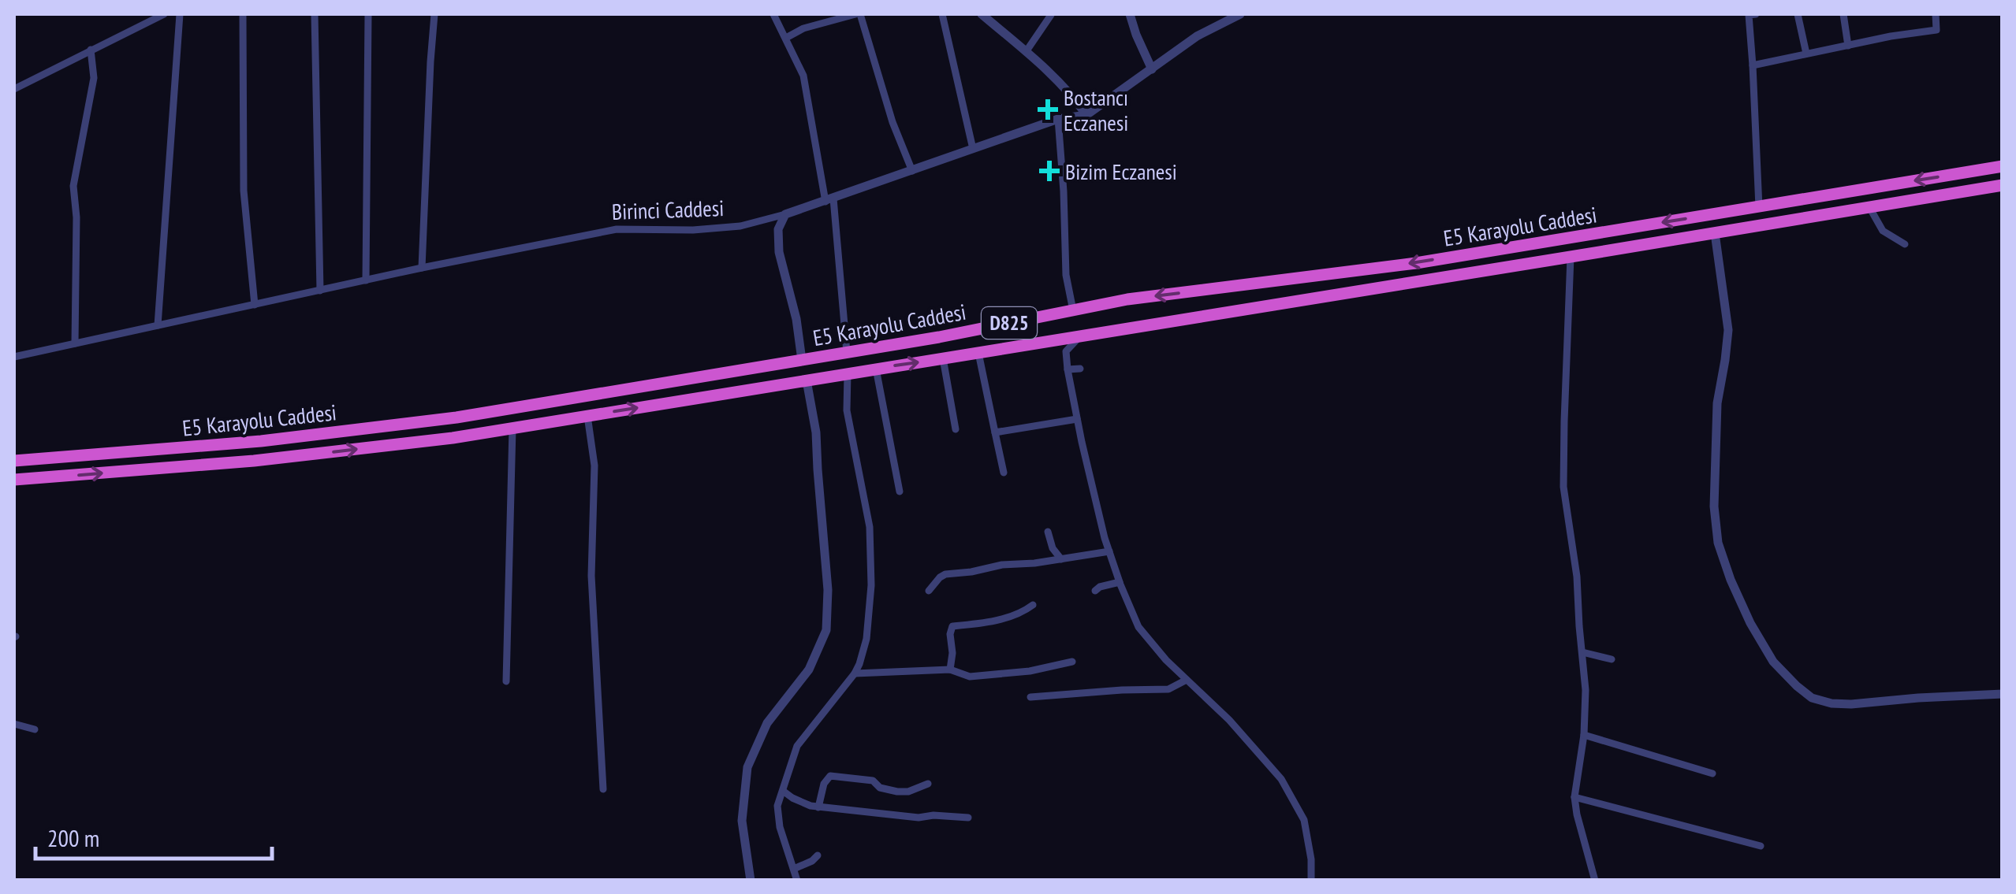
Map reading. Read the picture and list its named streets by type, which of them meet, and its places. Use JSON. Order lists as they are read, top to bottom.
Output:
{
  "streets": {
    "highway": ["E5 Karayolu Caddesi", "D825"],
    "street": ["Birinci Caddesi"]
  },
  "places": {
    "health": ["Bostancı Eczanesi", "Bizim Eczanesi"]
  },
  "scale_bar": "200 m"
}
